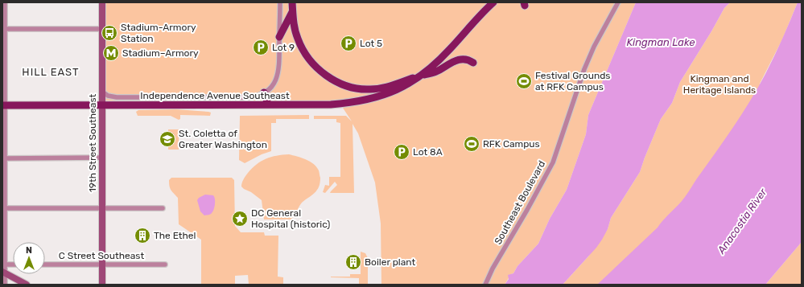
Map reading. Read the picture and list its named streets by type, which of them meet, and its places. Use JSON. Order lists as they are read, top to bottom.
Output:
{
  "streets": {
    "main road": ["Independence Avenue Southeast", "19th Street Southeast"],
    "street": ["Southeast Boulevard", "C Street Southeast"]
  },
  "crossings": [
    ["Independence Avenue Southeast", "19th Street Southeast"],
    ["19th Street Southeast", "C Street Southeast"]
  ],
  "districts": ["HILL EAST"],
  "water": ["Kingman Lake", "Anacostia River"],
  "parks": ["Kingman and Heritage Islands"],
  "places": {
    "bus stop": ["Stadium-Armory Station"],
    "parking": ["Lot 5", "Lot 9", "Lot 8A"],
    "metro station": ["Stadium–Armory"],
    "sports": ["Festival Grounds at RFK Campus", "RFK Campus"],
    "school or university": ["St. Coletta of Greater Washington"],
    "place": ["DC General Hospital (historic)"],
    "building": ["The Ethel", "Boiler plant"]
  },
  "north": "top"
}
